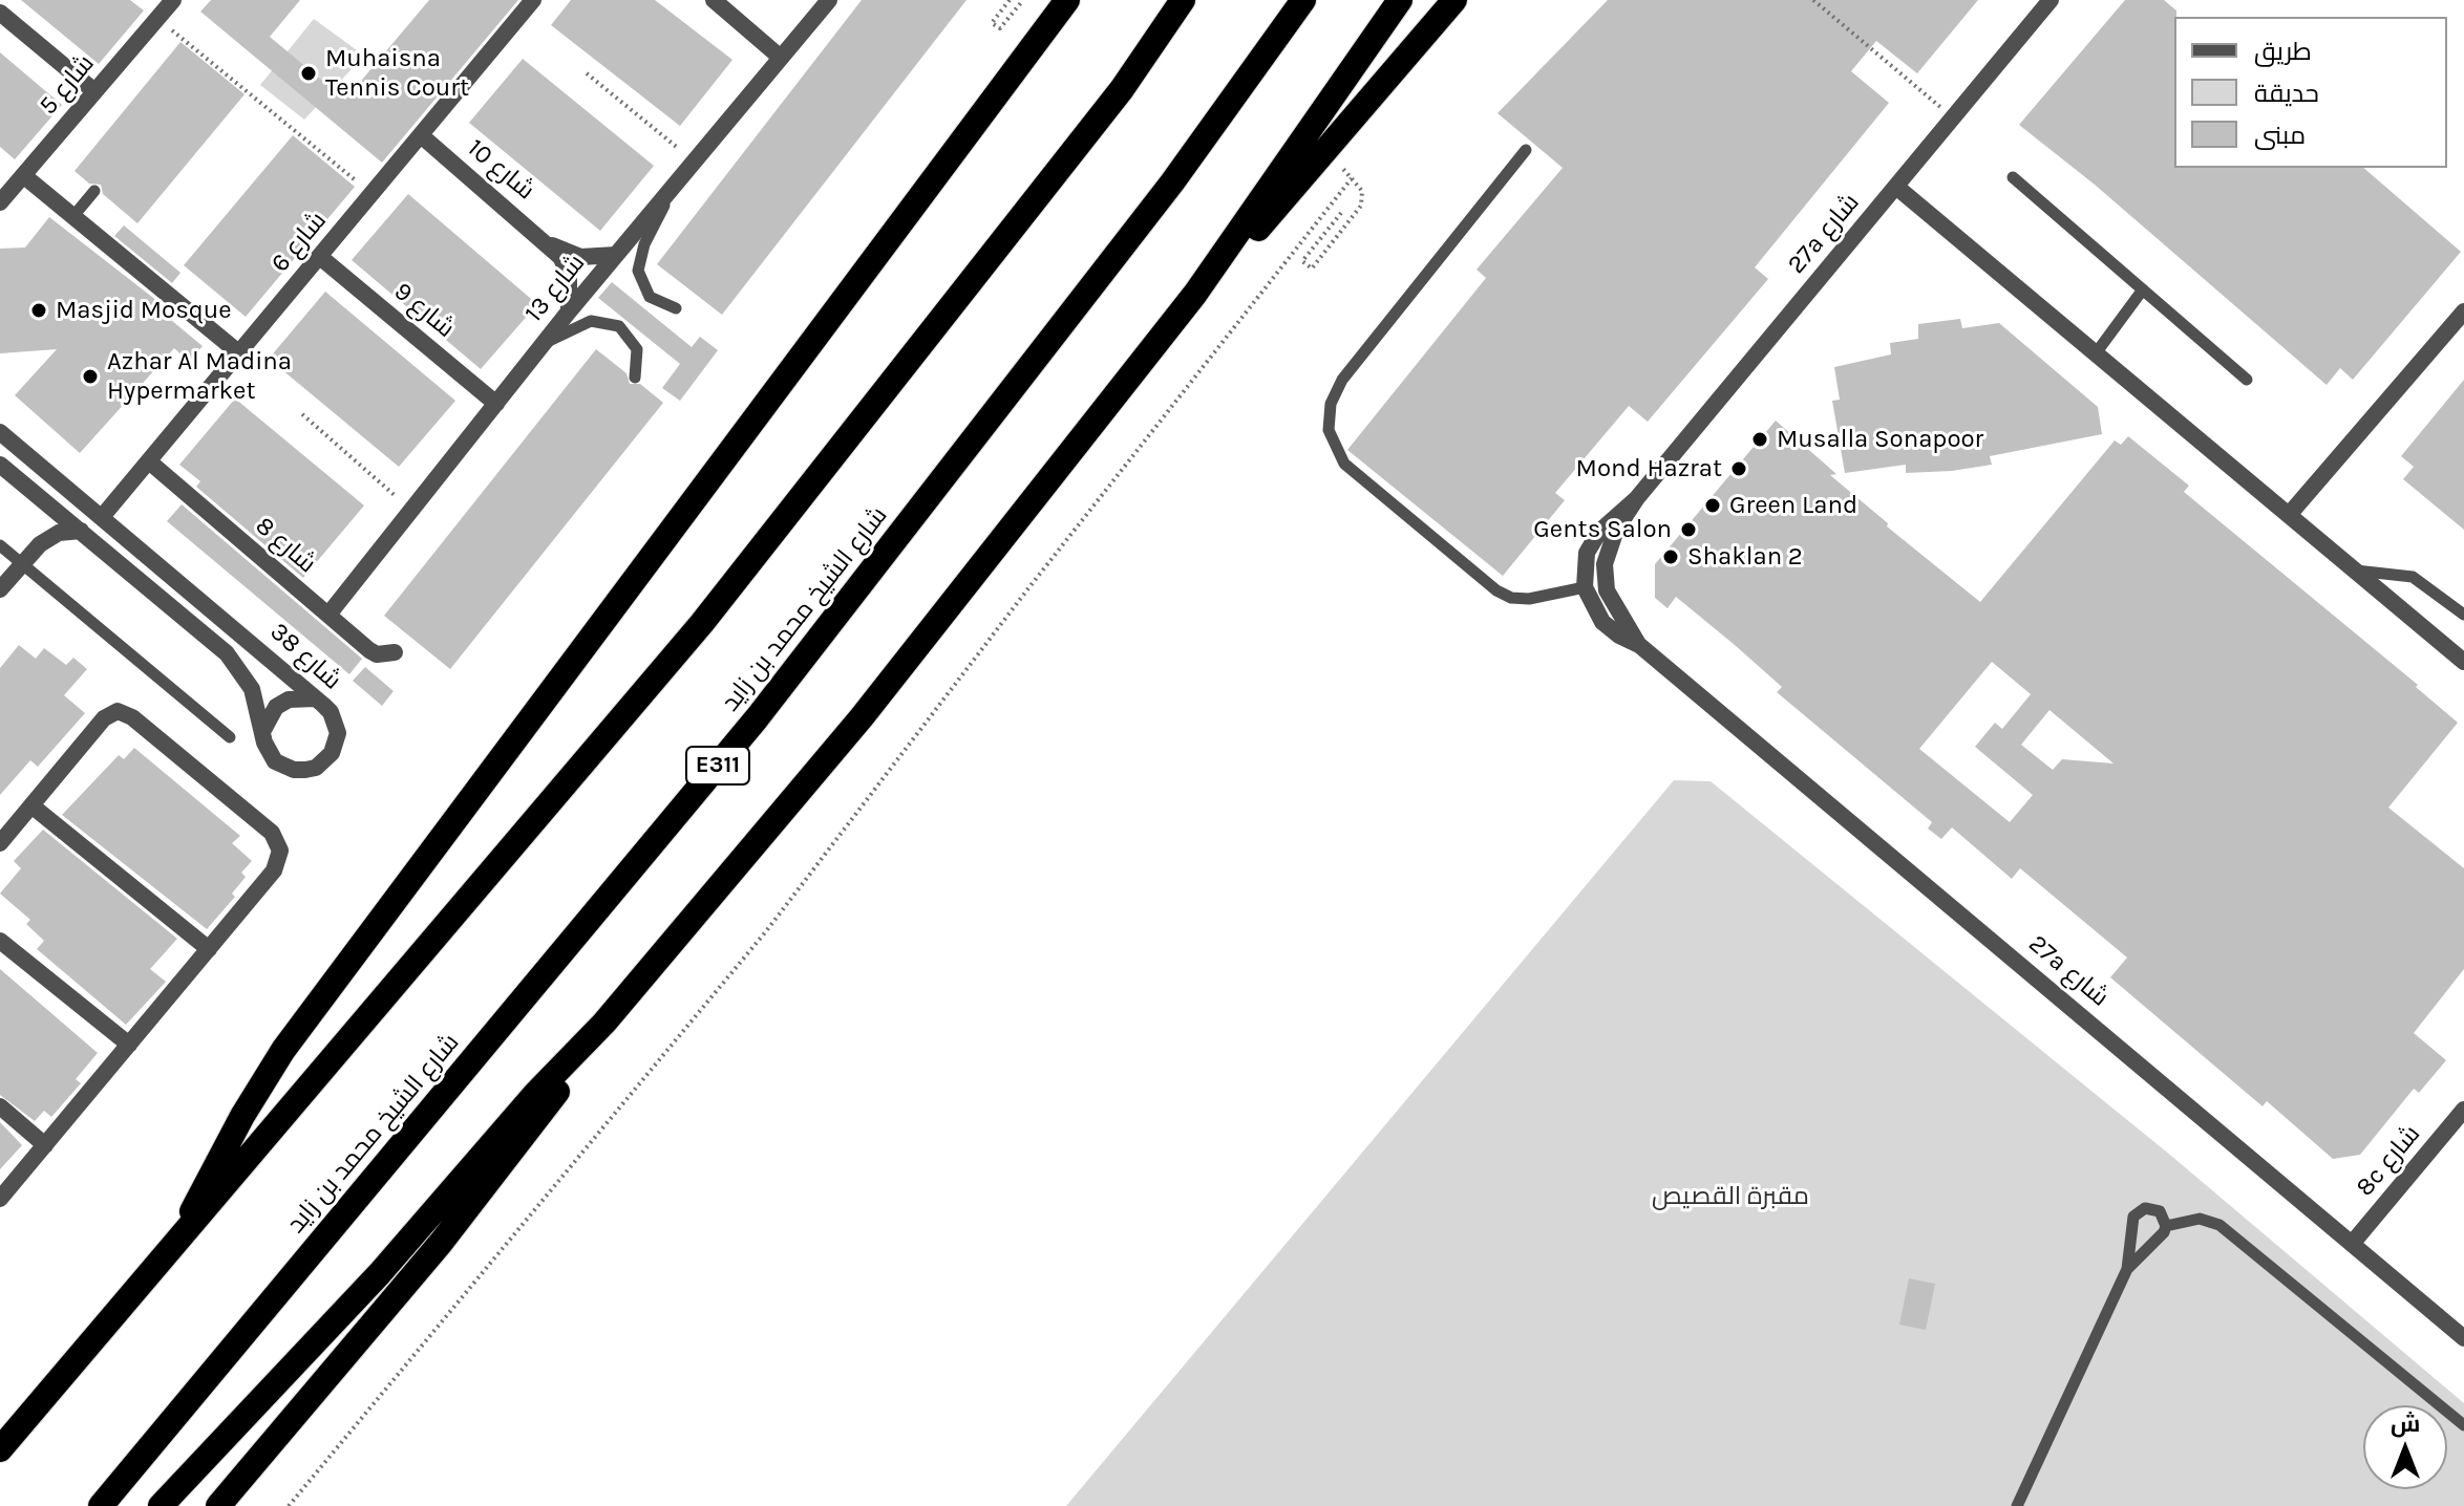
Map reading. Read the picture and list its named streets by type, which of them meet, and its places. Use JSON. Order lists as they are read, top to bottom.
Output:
{
  "streets": {
    "highway": ["شارع الشيخ محمد بن زايد", "E311"],
    "street": [
      "شارع 5",
      "شارع 10",
      "27a شارع",
      "شارع 6",
      "شارع 13",
      "شارع 9",
      "شارع 8",
      "شارع 38",
      "8c شارع"
    ]
  },
  "crossings": [
    ["شارع 10", "شارع 6"],
    ["شارع 10", "شارع 13"],
    ["27a شارع", "8c شارع"],
    ["شارع 6", "شارع 9"],
    ["شارع 6", "شارع 8"],
    ["شارع 6", "شارع 38"],
    ["شارع 13", "شارع 9"],
    ["شارع 13", "شارع 8"]
  ],
  "parks": ["مقبرة القصيص"],
  "places": [
    "Muhaisna Tennis Court",
    "Masjid Mosque",
    "Azhar Al Madina Hypermarket",
    "Musalla Sonapoor",
    "Mond Hazrat",
    "Green Land",
    "Gents Salon",
    "Shaklan 2"
  ],
  "legend": ["طريق", "حديقة", "مبنى"],
  "north": "top"
}
